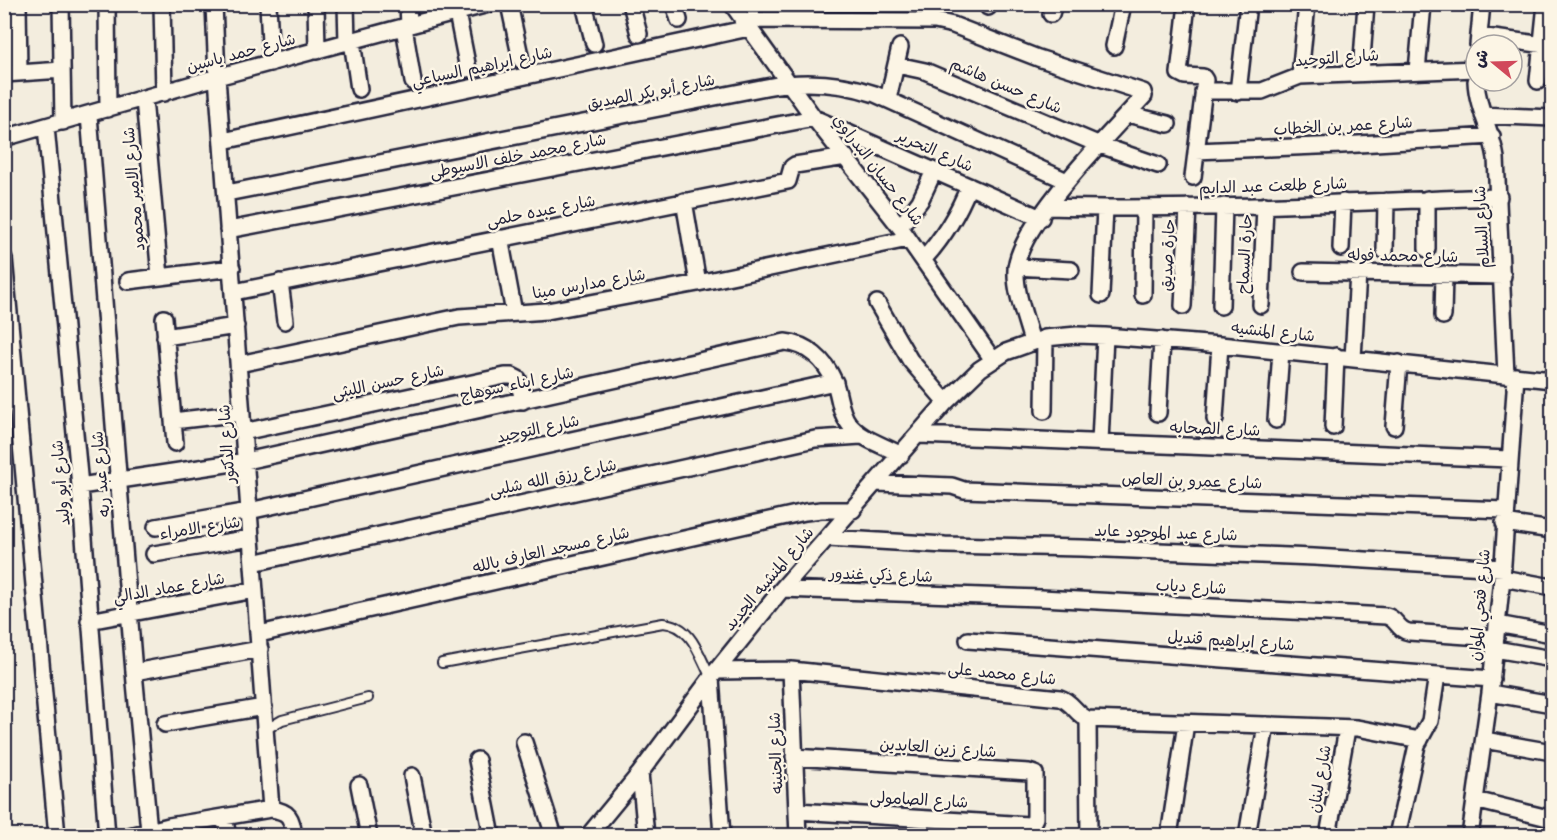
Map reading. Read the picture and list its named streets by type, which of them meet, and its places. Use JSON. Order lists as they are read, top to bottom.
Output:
{
  "streets": {
    "street": [
      "شارع حمد ياسين",
      "شارع التوحيد",
      "شارع ابراهيم السباعي",
      "شارع حسن هاشم",
      "شارع أبو بكر الصديق",
      "شارع عمر بن الخطاب",
      "شارع التحرير",
      "شارع محمد خلف الاسيوطى",
      "شارع حسان البدراوي",
      "شارع طلعت عبد الدايم",
      "شارع الامير محمود",
      "شارع عبده حلمى",
      "شارع السلام",
      "حارة السماح",
      "حارة صديق",
      "شارع محمد فوله",
      "شارع مدارس مينا",
      "شارع المنشيه",
      "شارع حسن الليثى",
      "شارع ابناء سوهاج",
      "شارع الصحابه",
      "شارع الدكتور",
      "شارع عبد ربه",
      "شارع رزق الله شلبى",
      "شارع عمرو بن العاص",
      "شارع أبو وليد",
      "شارع الامراء",
      "شارع عبد الموجود عابد",
      "شارع مسجد العارف بالله",
      "شارع ذكي غندور",
      "شارع المنشيه الجديد",
      "شارع دياب",
      "شارع عماد الدالي",
      "شارع فتحي الموان",
      "شارع ابراهيم قنديل",
      "شارع محمد على",
      "شارع زين العابدين",
      "شارع الجنينه",
      "شارع لبنان",
      "شارع الصامولى"
    ]
  },
  "crossings": [
    ["شارع حمد ياسين", "شارع الامير محمود"],
    ["شارع حمد ياسين", "شارع الدكتور"],
    ["شارع حمد ياسين", "شارع عبد ربه"],
    ["شارع حمد ياسين", "شارع أبو وليد"],
    ["شارع التوحيد", "شارع ابناء سوهاج"],
    ["شارع التوحيد", "شارع الدكتور"],
    ["شارع ابراهيم السباعي", "شارع حسان البدراوي"],
    ["شارع ابراهيم السباعي", "شارع الدكتور"],
    ["شارع أبو بكر الصديق", "شارع حسان البدراوي"],
    ["شارع أبو بكر الصديق", "شارع الدكتور"],
    ["شارع عمر بن الخطاب", "شارع السلام"],
    ["شارع التحرير", "شارع محمد خلف الاسيوطى"],
    ["شارع التحرير", "شارع حسان البدراوي"],
    ["شارع التحرير", "شارع طلعت عبد الدايم"],
    ["شارع محمد خلف الاسيوطى", "شارع حسان البدراوي"],
    ["شارع محمد خلف الاسيوطى", "شارع الدكتور"],
    ["شارع حسان البدراوي", "شارع عبده حلمى"],
    ["شارع حسان البدراوي", "شارع مدارس مينا"],
    ["شارع حسان البدراوي", "شارع المنشيه"],
    ["شارع حسان البدراوي", "شارع المنشيه الجديد"],
    ["شارع طلعت عبد الدايم", "شارع السلام"],
    ["شارع طلعت عبد الدايم", "حارة السماح"],
    ["شارع طلعت عبد الدايم", "حارة صديق"],
    ["شارع عبده حلمى", "شارع الدكتور"],
    ["شارع السلام", "شارع محمد فوله"],
    ["شارع السلام", "شارع المنشيه"],
    ["شارع السلام", "شارع فتحي الموان"],
    ["شارع مدارس مينا", "شارع الدكتور"],
    ["شارع المنشيه", "شارع المنشيه الجديد"],
    ["شارع المنشيه", "شارع فتحي الموان"],
    ["شارع حسن الليثى", "شارع ابناء سوهاج"],
    ["شارع حسن الليثى", "شارع الدكتور"],
    ["شارع ابناء سوهاج", "شارع الدكتور"],
    ["شارع ابناء سوهاج", "شارع عبد ربه"],
    ["شارع ابناء سوهاج", "شارع أبو وليد"],
    ["شارع الصحابه", "شارع المنشيه الجديد"],
    ["شارع الصحابه", "شارع فتحي الموان"],
    ["شارع الدكتور", "شارع رزق الله شلبى"],
    ["شارع الدكتور", "شارع الامراء"],
    ["شارع الدكتور", "شارع مسجد العارف بالله"],
    ["شارع الدكتور", "شارع عماد الدالي"],
    ["شارع عبد ربه", "شارع مسجد العارف بالله"],
    ["شارع عبد ربه", "شارع عماد الدالي"],
    ["شارع عمرو بن العاص", "شارع المنشيه الجديد"],
    ["شارع عمرو بن العاص", "شارع فتحي الموان"],
    ["شارع أبو وليد", "شارع عماد الدالي"],
    ["شارع عبد الموجود عابد", "شارع المنشيه الجديد"],
    ["شارع عبد الموجود عابد", "شارع فتحي الموان"],
    ["شارع مسجد العارف بالله", "شارع المنشيه الجديد"],
    ["شارع ذكي غندور", "شارع المنشيه الجديد"],
    ["شارع ذكي غندور", "شارع دياب"],
    ["شارع المنشيه الجديد", "شارع محمد على"],
    ["شارع دياب", "شارع فتحي الموان"],
    ["شارع فتحي الموان", "شارع ابراهيم قنديل"],
    ["شارع محمد على", "شارع الجنينه"],
    ["شارع زين العابدين", "شارع الجنينه"],
    ["شارع زين العابدين", "شارع الصامولى"],
    ["شارع الجنينه", "شارع الصامولى"]
  ],
  "north": "left"
}
